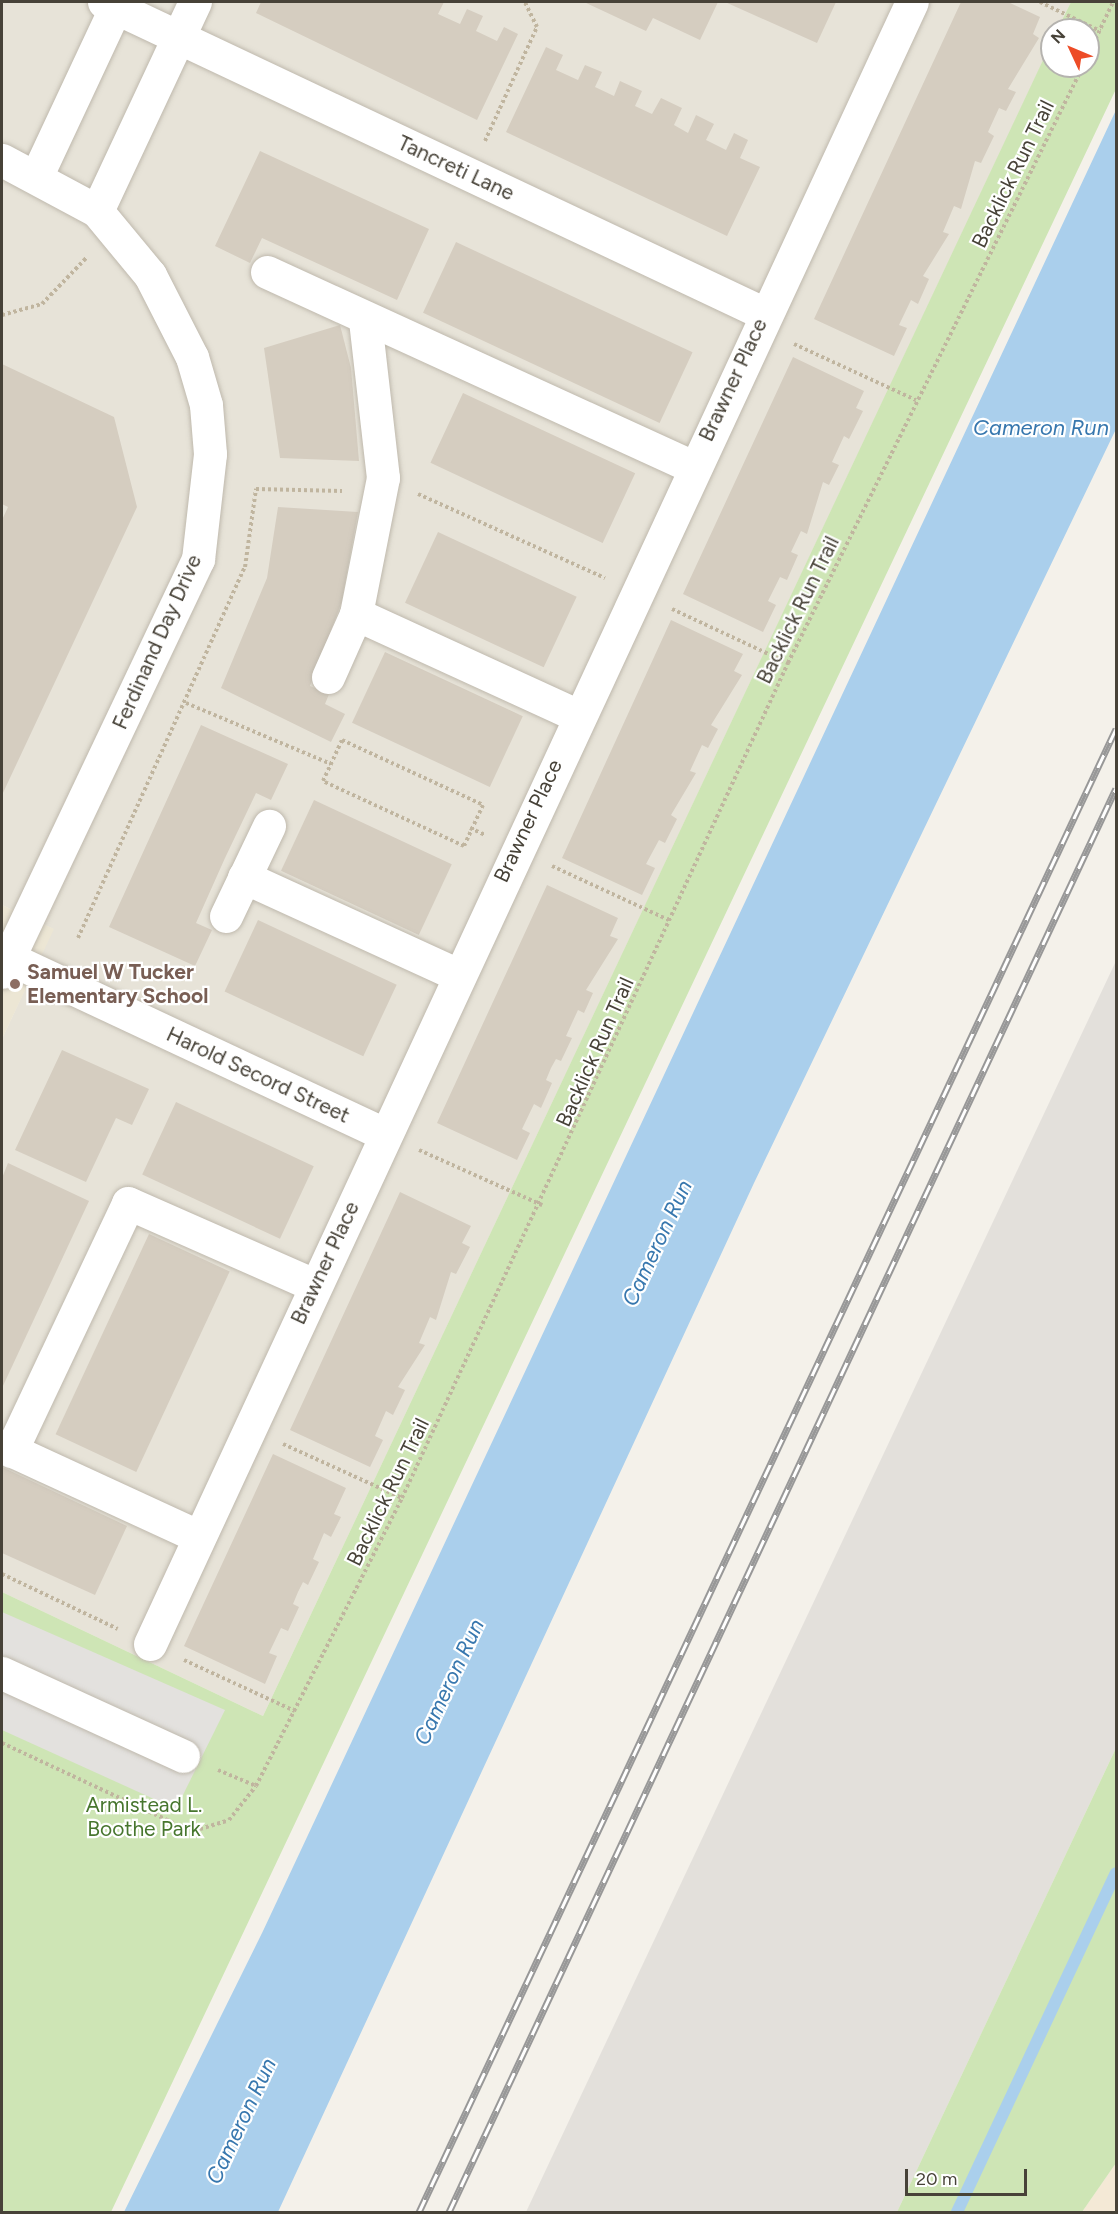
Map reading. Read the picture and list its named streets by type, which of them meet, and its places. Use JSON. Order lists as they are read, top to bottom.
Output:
{
  "streets": {
    "street": [
      "Tancreti Lane",
      "Brawner Place",
      "Ferdinand Day Drive",
      "Harold Secord Street"
    ],
    "path": ["Backlick Run Trail"]
  },
  "crossings": [
    ["Tancreti Lane", "Brawner Place"],
    ["Brawner Place", "Harold Secord Street"],
    ["Ferdinand Day Drive", "Harold Secord Street"]
  ],
  "water": ["Cameron Run"],
  "parks": ["Armistead L. Boothe Park"],
  "places": ["Samuel W Tucker Elementary School"],
  "scale_bar": "20 m",
  "north": "top left"
}
